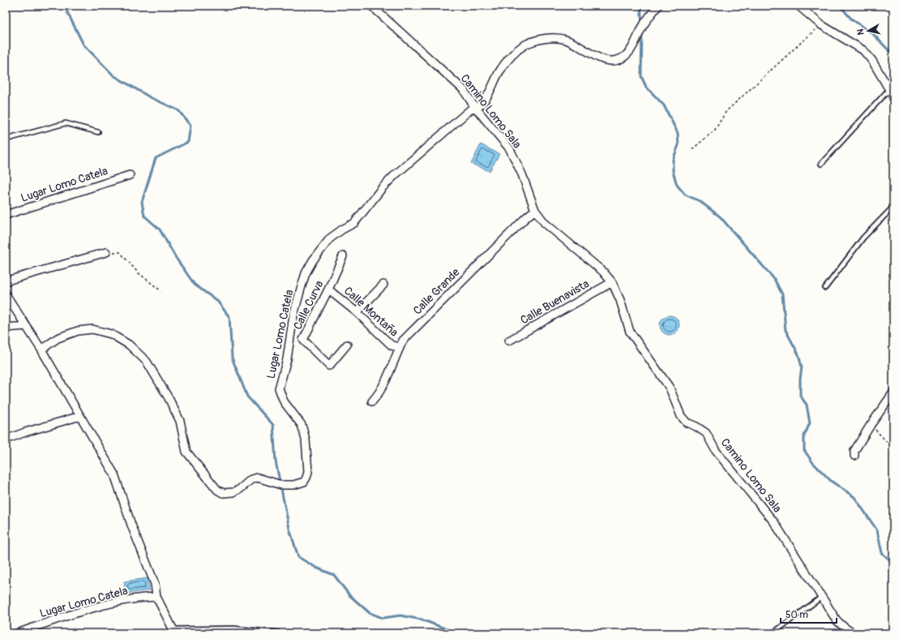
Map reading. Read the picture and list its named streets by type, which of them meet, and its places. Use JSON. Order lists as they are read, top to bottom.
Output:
{
  "streets": {
    "street": [
      "Camino Lomo Sala",
      "Lugar Lomo Catela",
      "Calle Grande",
      "Calle Buenavista",
      "Calle Curva",
      "Calle Montaña"
    ]
  },
  "crossings": [
    ["Camino Lomo Sala", "Lugar Lomo Catela"],
    ["Camino Lomo Sala", "Calle Grande"],
    ["Camino Lomo Sala", "Calle Buenavista"],
    ["Calle Grande", "Calle Montaña"],
    ["Calle Curva", "Calle Montaña"]
  ],
  "scale_bar": "50 m",
  "north": "left"
}
